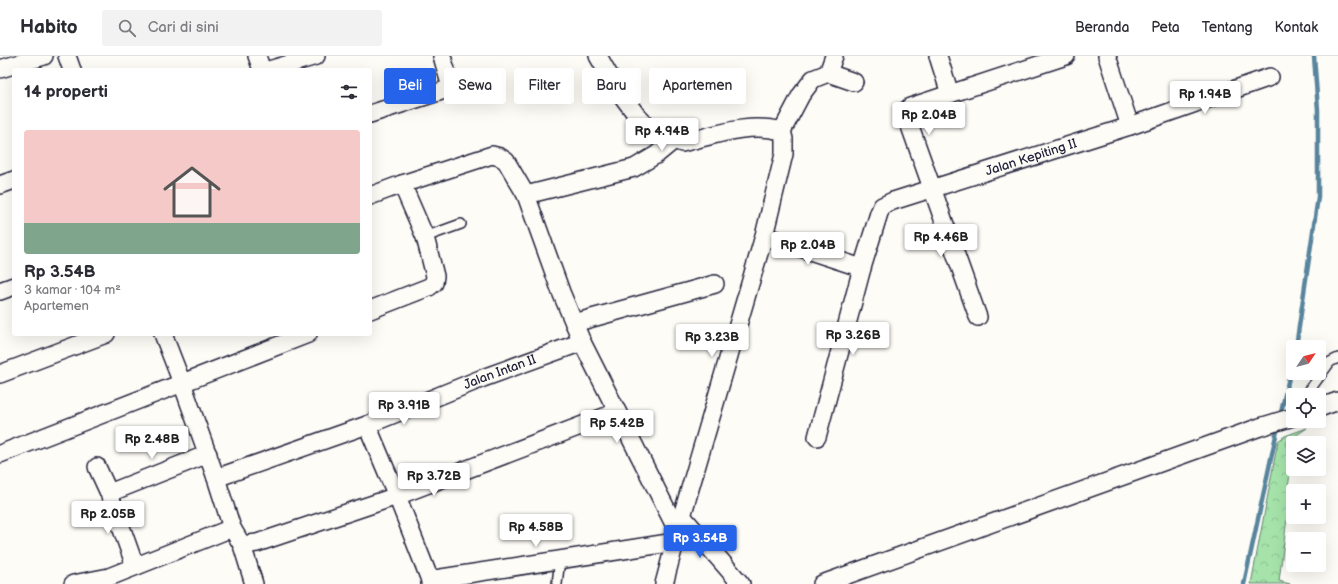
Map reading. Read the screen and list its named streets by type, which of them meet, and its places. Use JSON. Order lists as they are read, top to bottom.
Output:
{
  "streets": {
    "street": ["Jalan Kepiting II", "Jalan Intan II"]
  },
  "north": "top right",
  "page": {
    "header": "Habito",
    "search": "Cari di sini",
    "nav": [
      "Beranda",
      "Peta",
      "Tentang",
      "Kontak"
    ],
    "chip": [
      "Beli",
      "Sewa",
      "Filter",
      "Baru",
      "Apartemen"
    ],
    "heading": "14 properti",
    "price": [
      "Rp 1.94B",
      "Rp 2.04B",
      "Rp 4.94B",
      "Rp 4.46B",
      "Rp 2.04B",
      "Rp 3.26B",
      "Rp 3.23B",
      "Rp 3.91B",
      "Rp 5.42B",
      "Rp 2.48B",
      "Rp 3.72B",
      "Rp 2.05B",
      "Rp 4.58B",
      "Rp 3.54B"
    ],
    "list": [
      {
        "name": "Rp 3.54B",
        "note": "3 kamar · 104 m² · Apartemen"
      }
    ],
    "map_buttons": ["+", "−"]
  }
}
